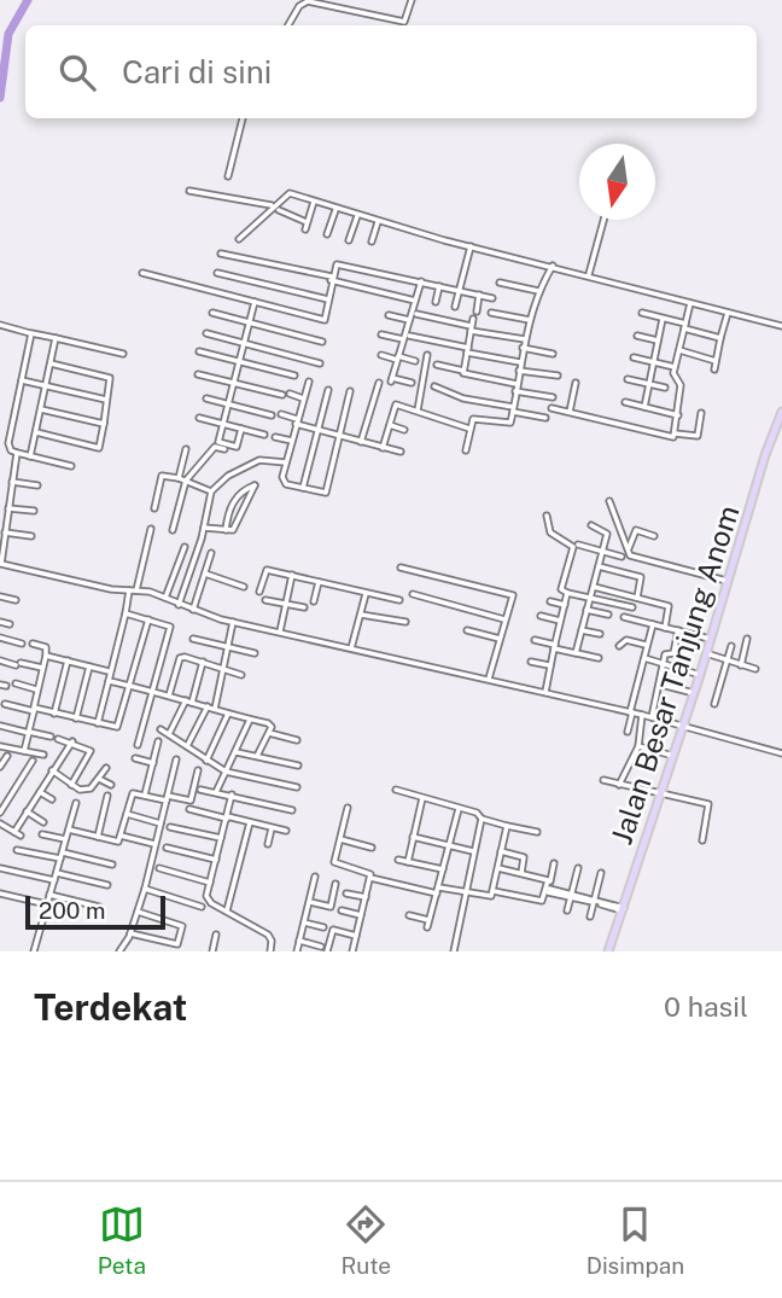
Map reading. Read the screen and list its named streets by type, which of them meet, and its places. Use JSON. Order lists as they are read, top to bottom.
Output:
{
  "streets": {
    "main road": ["Jalan Besar Tanjung Anom"]
  },
  "scale_bar": "200 m",
  "north": "bottom",
  "page": {
    "search": "Cari di sini",
    "scale": "200 m",
    "heading": ["Terdekat", "0 hasil"],
    "nav": ["Peta", "Rute", "Disimpan"]
  }
}
